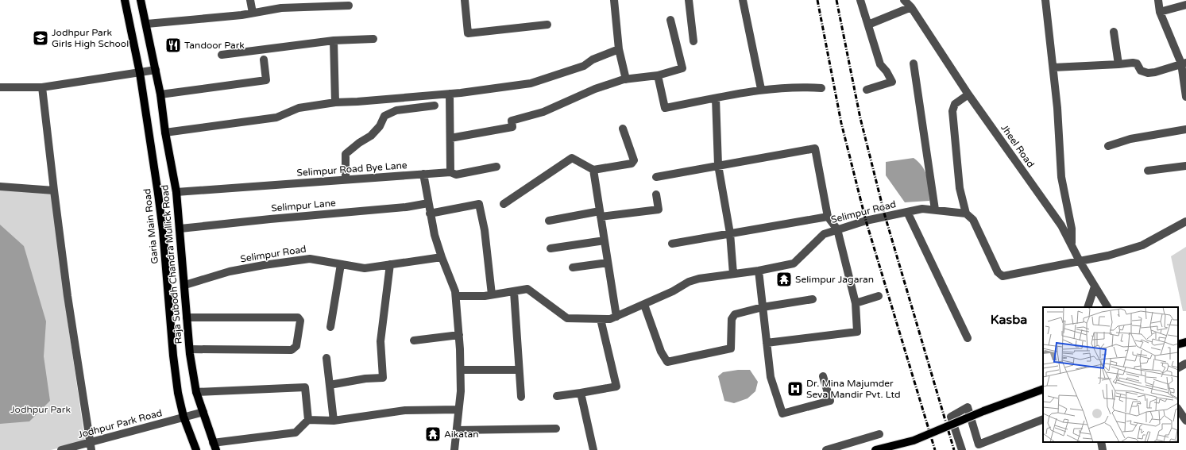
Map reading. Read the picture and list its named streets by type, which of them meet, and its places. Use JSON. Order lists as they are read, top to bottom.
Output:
{
  "streets": {
    "main road": ["Garia Main Road", "Raja Subodh Chandra Mullick Road"],
    "street": [
      "Jheel Road",
      "Selimpur Road Bye Lane",
      "Selimpur Lane",
      "Selimpur Road",
      "Jodhpur Park Road"
    ]
  },
  "crossings": [
    ["Selimpur Road Bye Lane", "Raja Subodh Chandra Mullick Road"],
    ["Selimpur Lane", "Raja Subodh Chandra Mullick Road"],
    ["Selimpur Road", "Raja Subodh Chandra Mullick Road"],
    ["Garia Main Road", "Jodhpur Park Road"],
    ["Raja Subodh Chandra Mullick Road", "Jodhpur Park Road"]
  ],
  "districts": ["Kasba"],
  "parks": ["Jodhpur Park"],
  "places": {
    "school or university": ["Jodhpur Park Girls High School"],
    "restaurant": ["Tandoor Park"],
    "temple": ["Selimpur Jagaran", "Aikatan"],
    "hospital": ["Dr. Mina Majumder Seva Mandir Pvt. Ltd"]
  }
}
